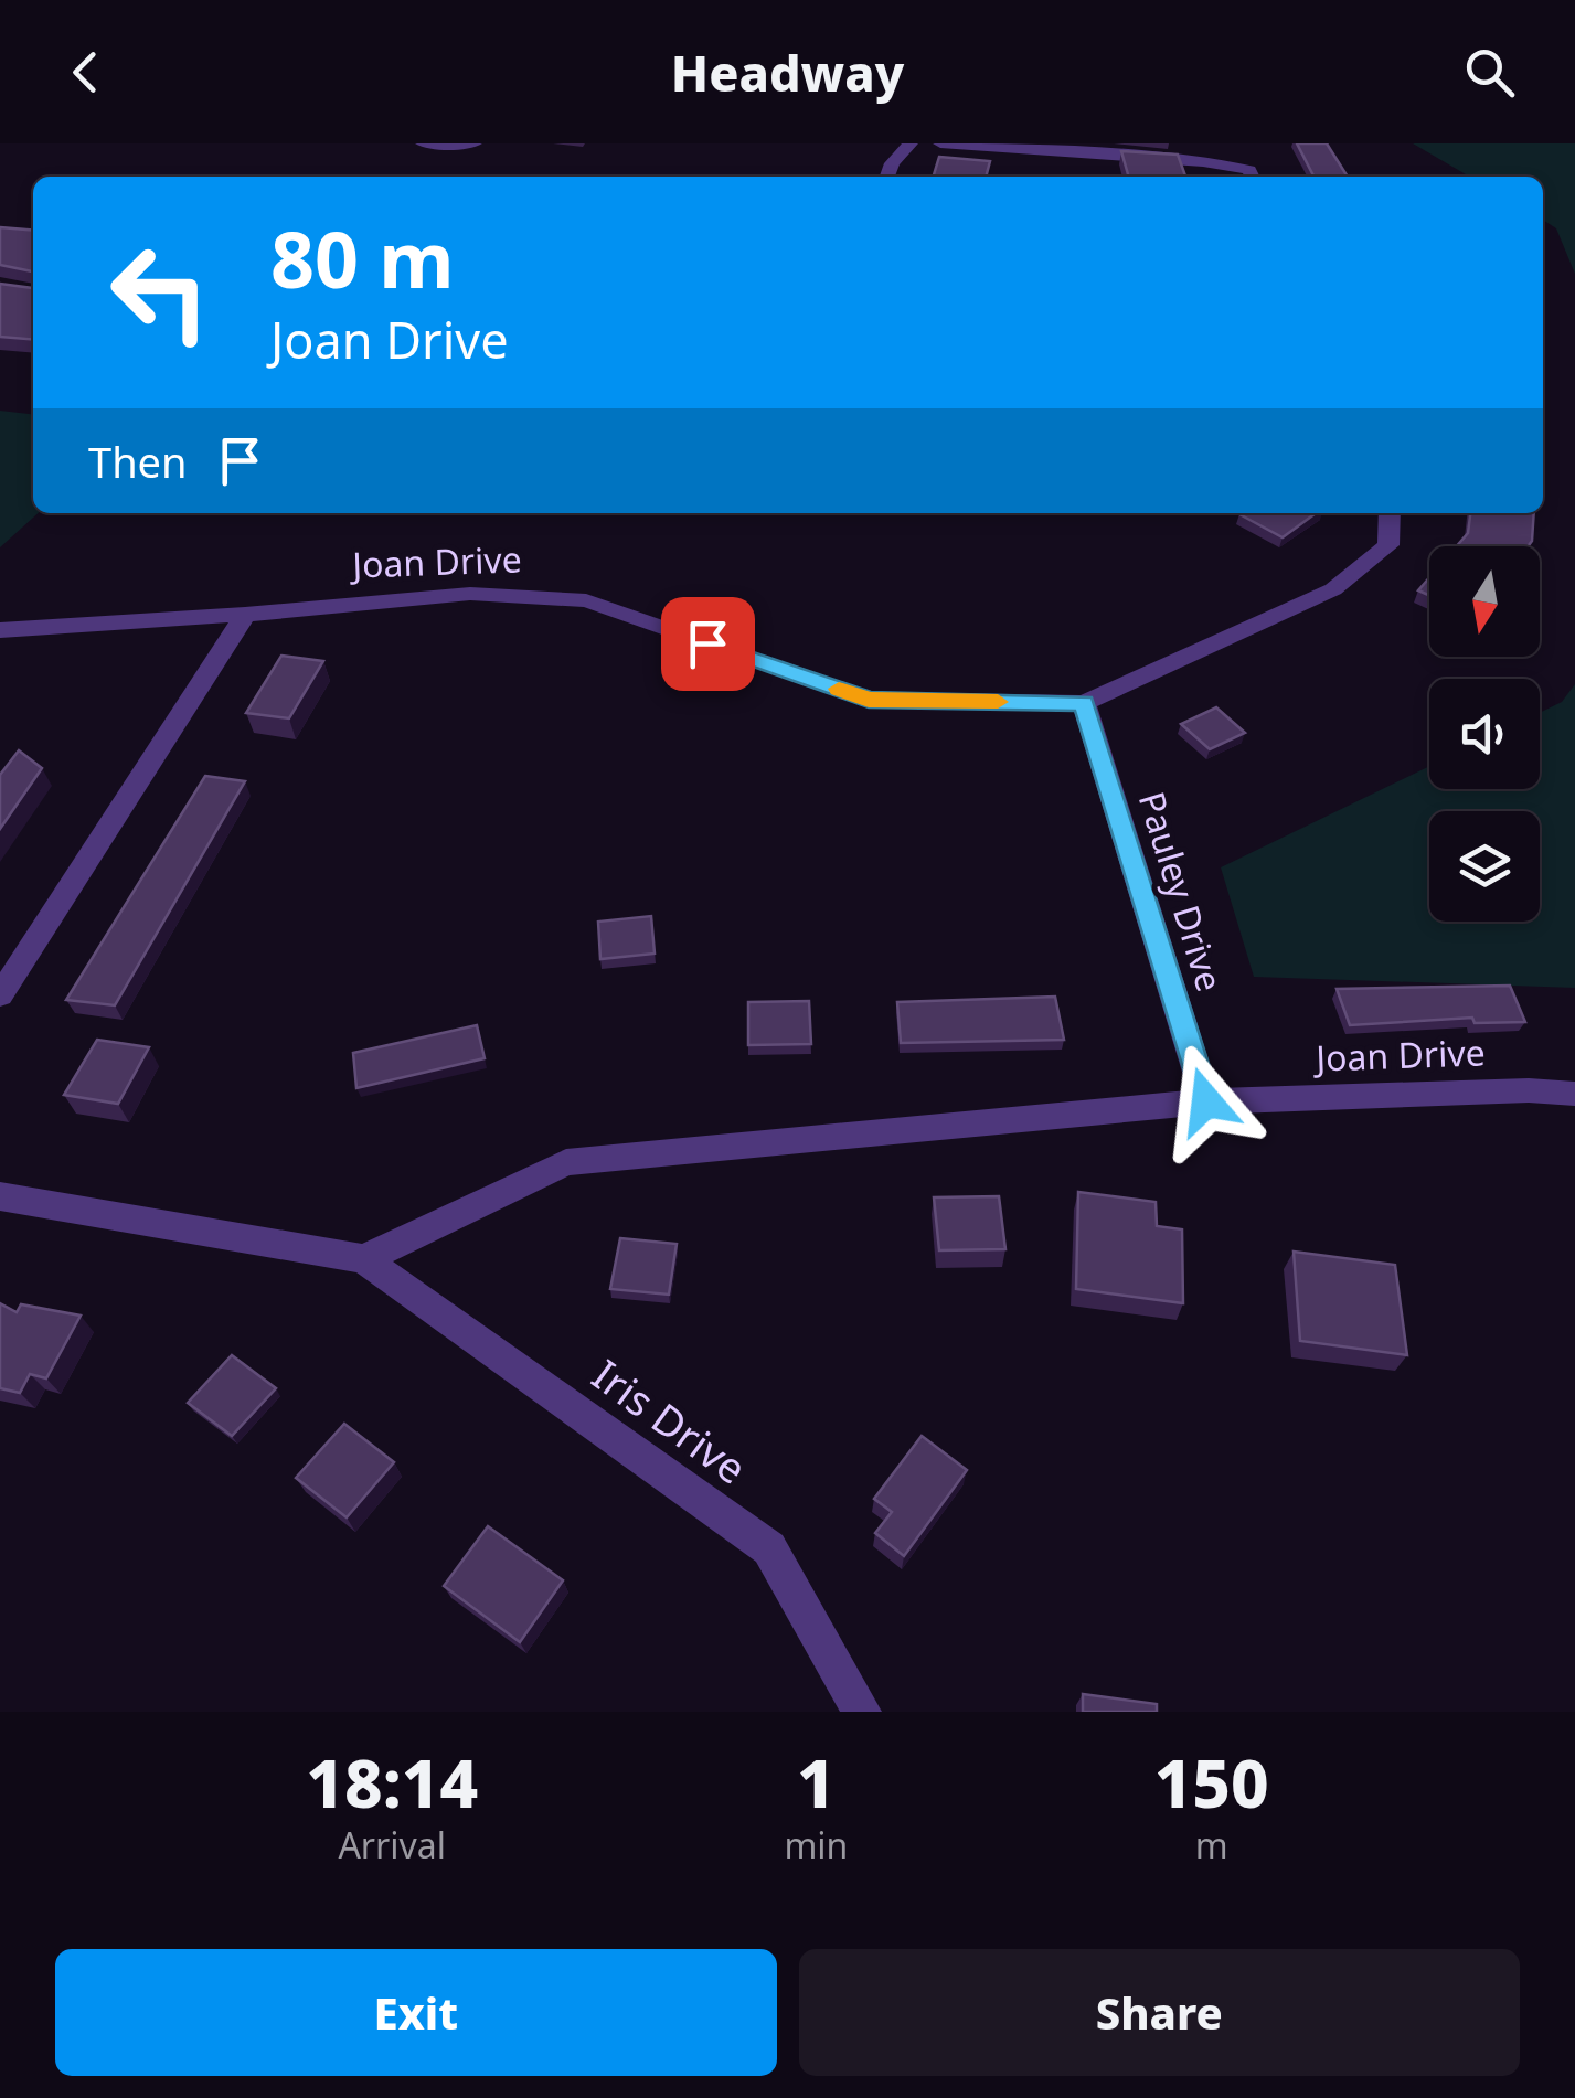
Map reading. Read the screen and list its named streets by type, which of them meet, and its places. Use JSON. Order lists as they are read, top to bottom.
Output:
{
  "streets": {
    "street": ["Joan Drive", "Pauley Drive", "Iris Drive"]
  },
  "crossings": [
    ["Joan Drive", "Pauley Drive"],
    ["Joan Drive", "Iris Drive"]
  ],
  "north": "bottom",
  "page": {
    "header": "Headway",
    "turn": ["80 m", "Joan Drive"],
    "then": "Then",
    "eta": [
      "18:14",
      "Arrival",
      "1",
      "min",
      "150",
      "m"
    ],
    "buttons": ["Exit", "Share"]
  }
}
